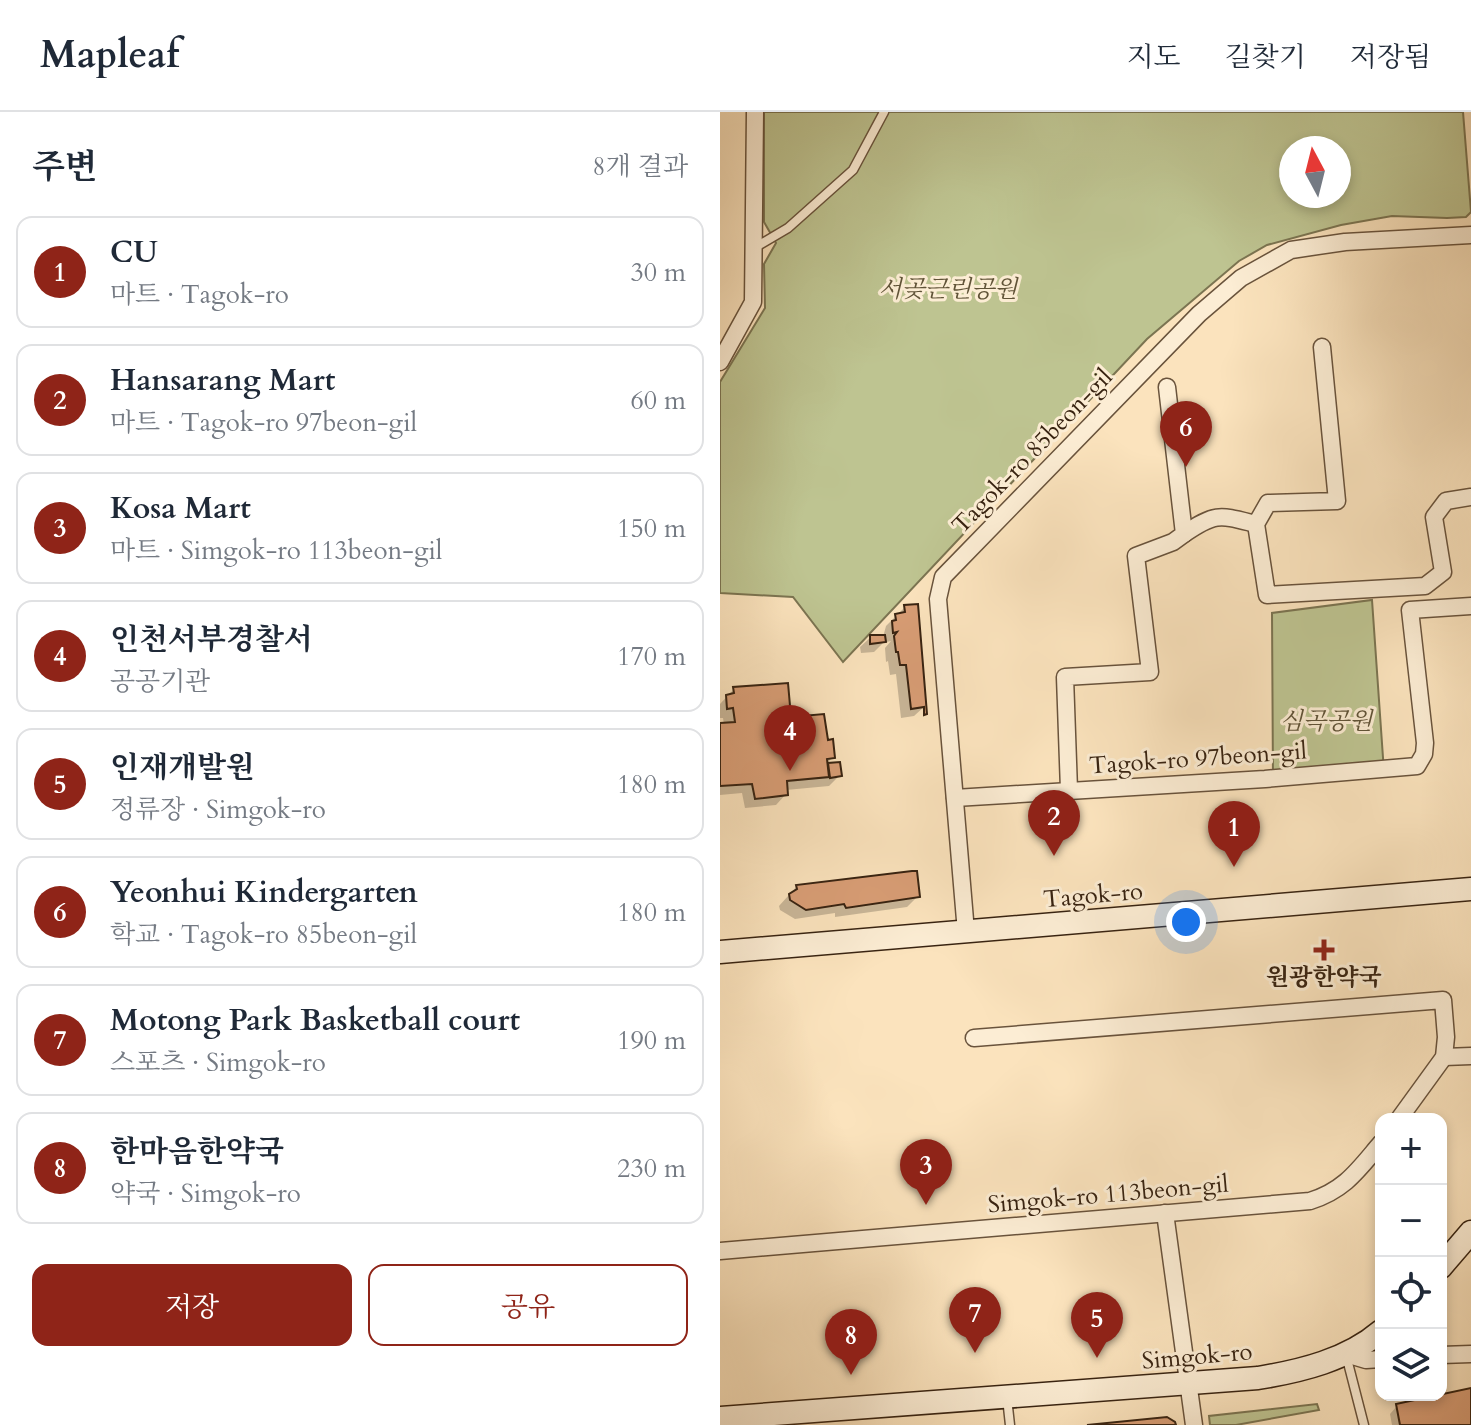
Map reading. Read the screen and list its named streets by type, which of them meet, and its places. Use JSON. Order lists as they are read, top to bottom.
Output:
{
  "streets": {
    "street": [
      "Tagok-ro 85beon-gil",
      "Tagok-ro 97beon-gil",
      "Tagok-ro",
      "Simgok-ro 113beon-gil",
      "Simgok-ro"
    ]
  },
  "crossings": [
    ["Tagok-ro 85beon-gil", "Tagok-ro 97beon-gil"],
    ["Tagok-ro 85beon-gil", "Tagok-ro"]
  ],
  "parks": ["서곶근린공원", "심곡공원"],
  "places": {
    "health": ["원광한약국"]
  },
  "north": "top",
  "page": {
    "header": "Mapleaf",
    "nav": ["지도", "길찾기", "저장됨"],
    "heading": ["주변", "8개 결과"],
    "list": [
      {
        "mark": "1",
        "name": "CU",
        "note": "마트 · Tagok-ro",
        "value": "30 m"
      },
      {
        "mark": "2",
        "name": "Hansarang Mart",
        "note": "마트 · Tagok-ro 97beon-gil",
        "value": "60 m"
      },
      {
        "mark": "3",
        "name": "Kosa Mart",
        "note": "마트 · Simgok-ro 113beon-gil",
        "value": "150 m"
      },
      {
        "mark": "4",
        "name": "인천서부경찰서",
        "note": "공공기관",
        "value": "170 m"
      },
      {
        "mark": "5",
        "name": "인재개발원",
        "note": "정류장 · Simgok-ro",
        "value": "180 m"
      },
      {
        "mark": "6",
        "name": "Yeonhui Kindergarten",
        "note": "학교 · Tagok-ro 85beon-gil",
        "value": "180 m"
      },
      {
        "mark": "7",
        "name": "Motong Park Basketball court",
        "note": "스포츠 · Simgok-ro",
        "value": "190 m"
      },
      {
        "mark": "8",
        "name": "한마음한약국",
        "note": "약국 · Simgok-ro",
        "value": "230 m"
      }
    ],
    "pins": [
      "6",
      "4",
      "2",
      "1",
      "3",
      "7",
      "5",
      "8"
    ],
    "map_buttons": ["+", "−"],
    "buttons": ["저장", "공유"]
  }
}
